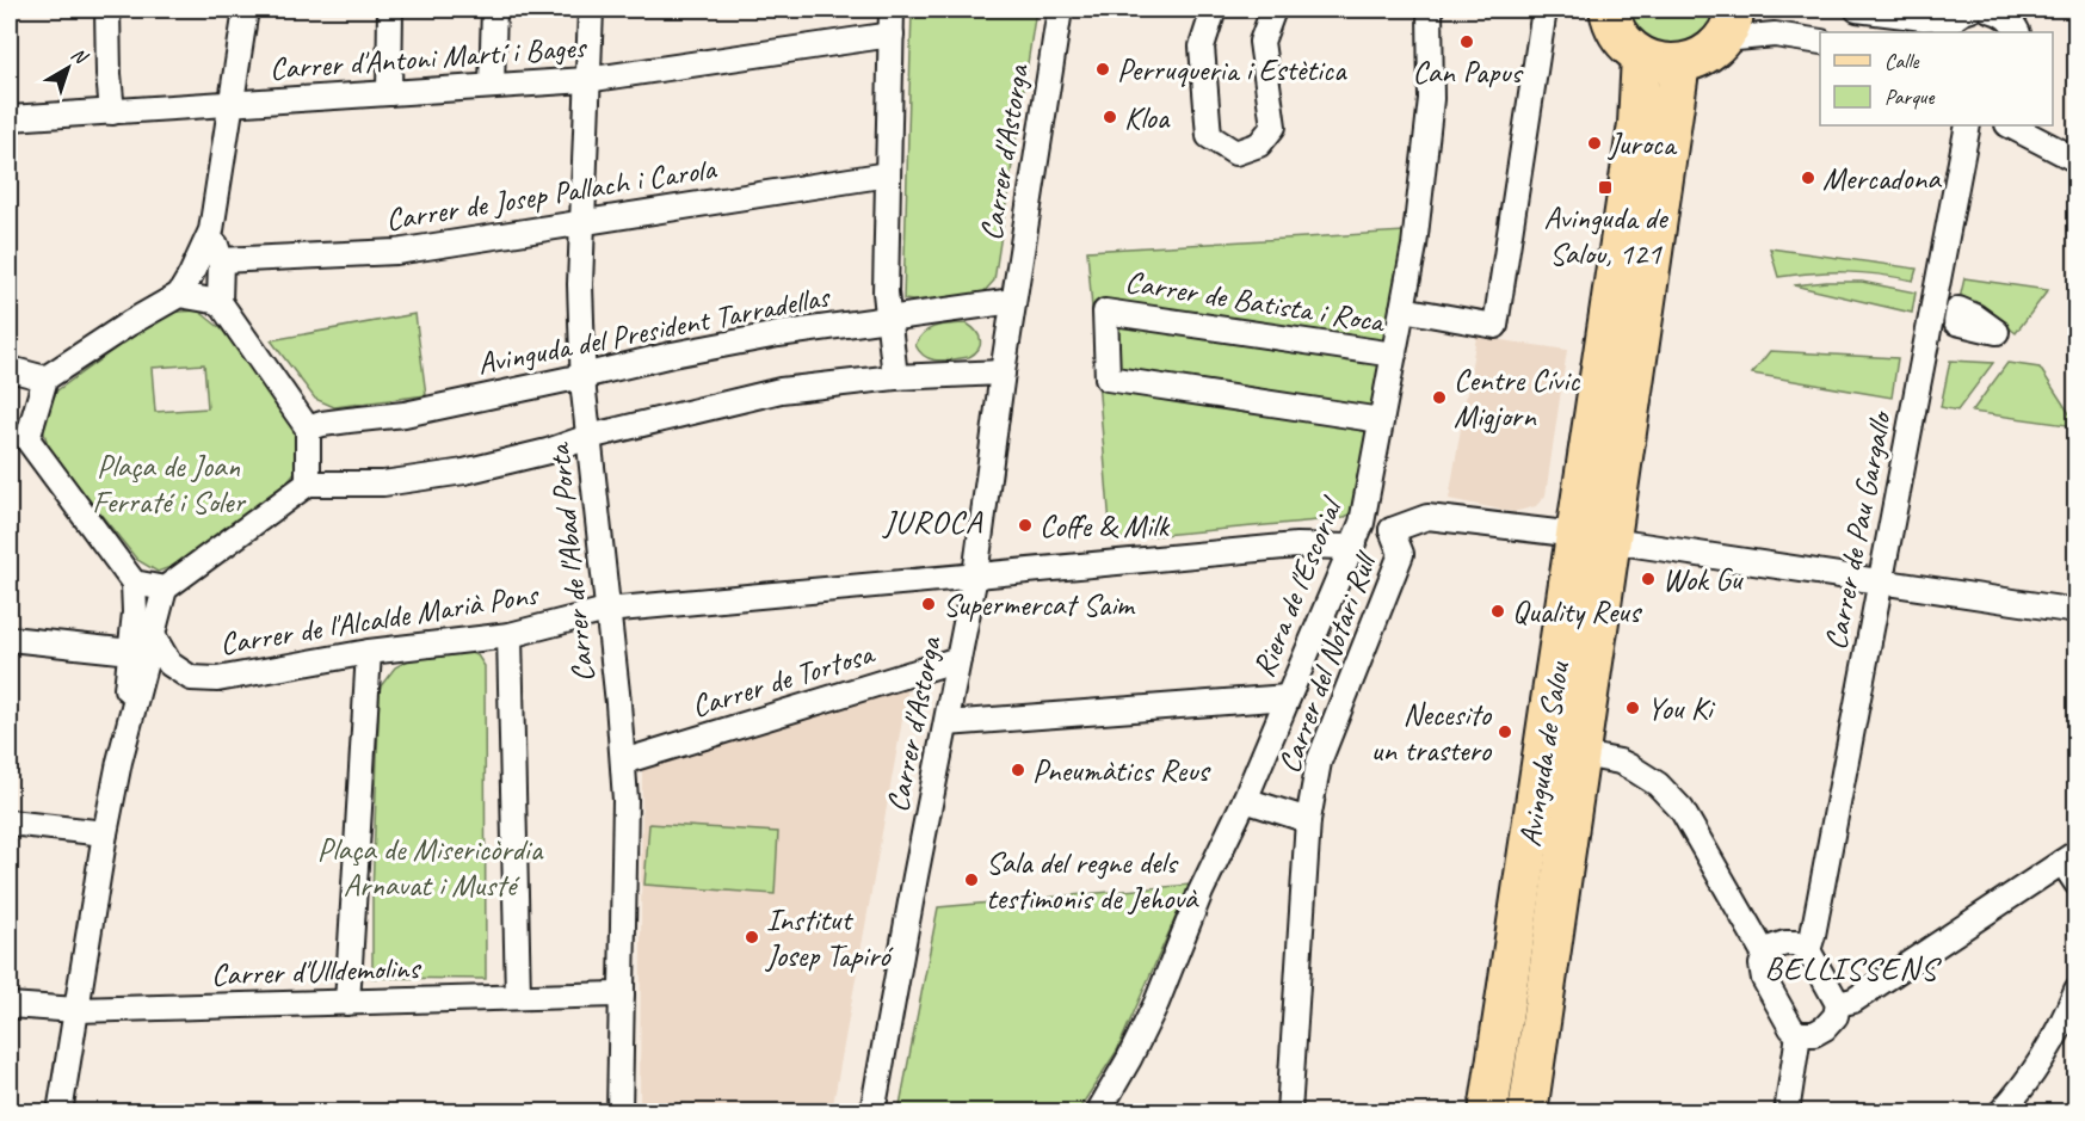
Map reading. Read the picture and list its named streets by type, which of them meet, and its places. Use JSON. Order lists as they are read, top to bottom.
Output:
{
  "streets": {
    "main road": ["Avinguda de Salou"],
    "street": [
      "Carrer d'Antoni Martí i Bages",
      "Carrer d'Astorga",
      "Carrer de Josep Pallach i Carola",
      "Carrer de Batista i Roca",
      "Avinguda del President Tarradellas",
      "Carrer de Pau Gargallo",
      "Carrer de l'Abad Porta",
      "Riera de l'Escorial",
      "Carrer de l'Alcalde Marià Pons",
      "Carrer del Notari Rull",
      "Carrer de Tortosa",
      "Carrer d'Ulldemolins"
    ]
  },
  "crossings": [
    ["Carrer d'Antoni Martí i Bages", "Carrer de l'Abad Porta"],
    ["Carrer d'Astorga", "Avinguda del President Tarradellas"],
    ["Carrer d'Astorga", "Carrer de l'Alcalde Marià Pons"],
    ["Carrer d'Astorga", "Carrer de Tortosa"],
    ["Carrer de Josep Pallach i Carola", "Carrer de l'Abad Porta"],
    ["Carrer de Batista i Roca", "Riera de l'Escorial"],
    ["Avinguda del President Tarradellas", "Carrer de l'Abad Porta"],
    ["Carrer de l'Abad Porta", "Carrer de l'Alcalde Marià Pons"],
    ["Carrer de l'Abad Porta", "Carrer de Tortosa"],
    ["Carrer de l'Abad Porta", "Carrer d'Ulldemolins"],
    ["Riera de l'Escorial", "Carrer de l'Alcalde Marià Pons"],
    ["Riera de l'Escorial", "Carrer del Notari Rull"]
  ],
  "districts": ["JUROCA", "BELLISSENS"],
  "parks": ["Plaça de Joan Ferraté i Soler", "Plaça de Misericòrdia Arnavat i Musté"],
  "places": {
    "other": [
      "Can Papus",
      "Perruqueria i Estètica",
      "Kloa",
      "Juroca",
      "Mercadona",
      "Centre Cívic Migjorn",
      "Coffe & Milk",
      "Wok Gu",
      "Supermercat Saim",
      "Quality Reus",
      "You Ki",
      "Necesito un trastero",
      "Pneumàtics Reus",
      "Sala del regne dels testimonis de Jehovà",
      "Institut Josep Tapiró"
    ],
    "transit": ["Avinguda de Salou, 121"]
  },
  "legend": ["Calle", "Parque"],
  "north": "top right"
}
